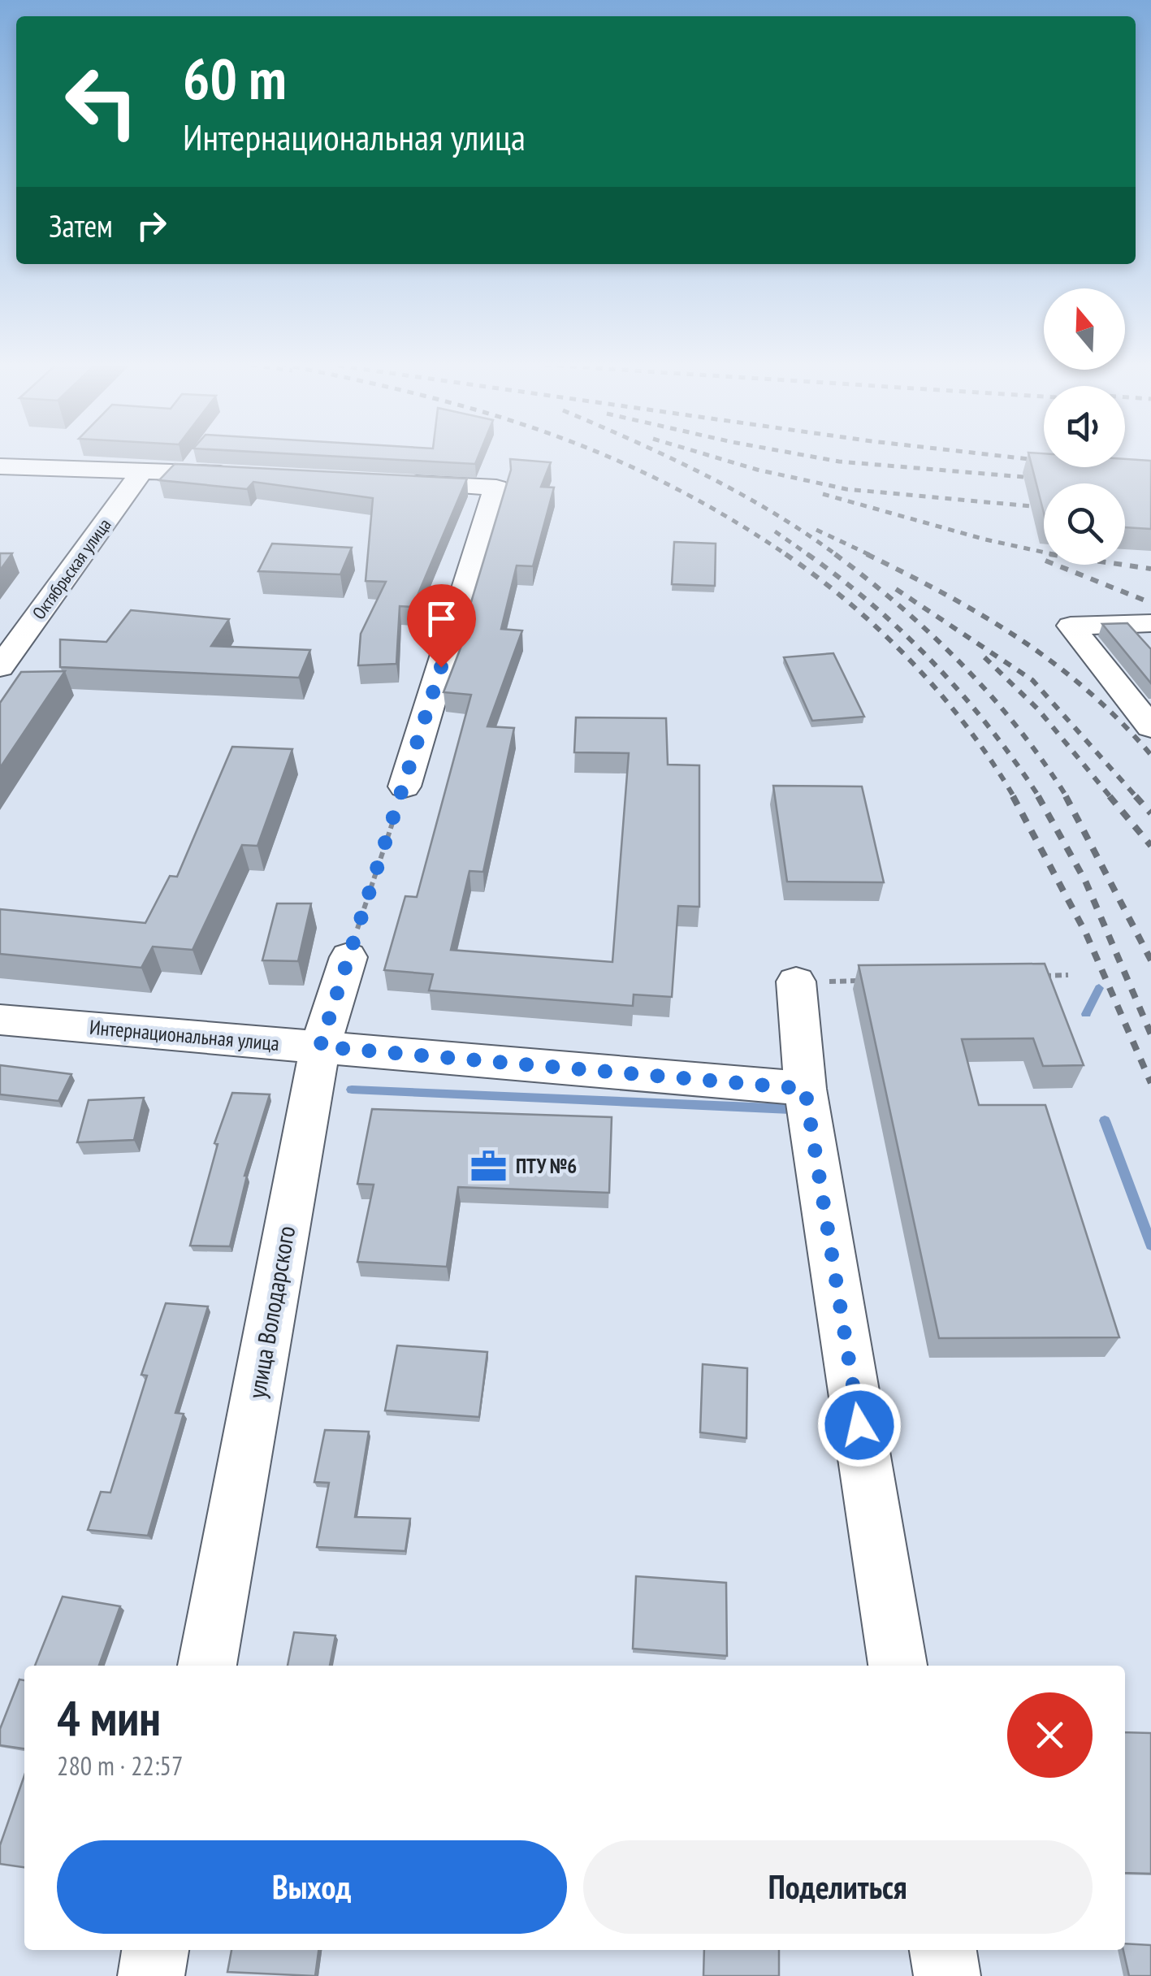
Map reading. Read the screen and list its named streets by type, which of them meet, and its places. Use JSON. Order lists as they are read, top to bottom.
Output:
{
  "streets": {
    "street": ["Октябрьская улица", "Интернациональная улица", "улица Володарского"]
  },
  "crossings": [
    ["Интернациональная улица", "улица Володарского"]
  ],
  "places": {
    "office": ["ПТУ №6"]
  },
  "north": "top",
  "page": {
    "turn": ["60 m", "Интернациональная улица"],
    "then": "Затем",
    "heading": ["4 мин", "280 m · 22:57"],
    "buttons": ["Выход", "Поделиться"]
  }
}
